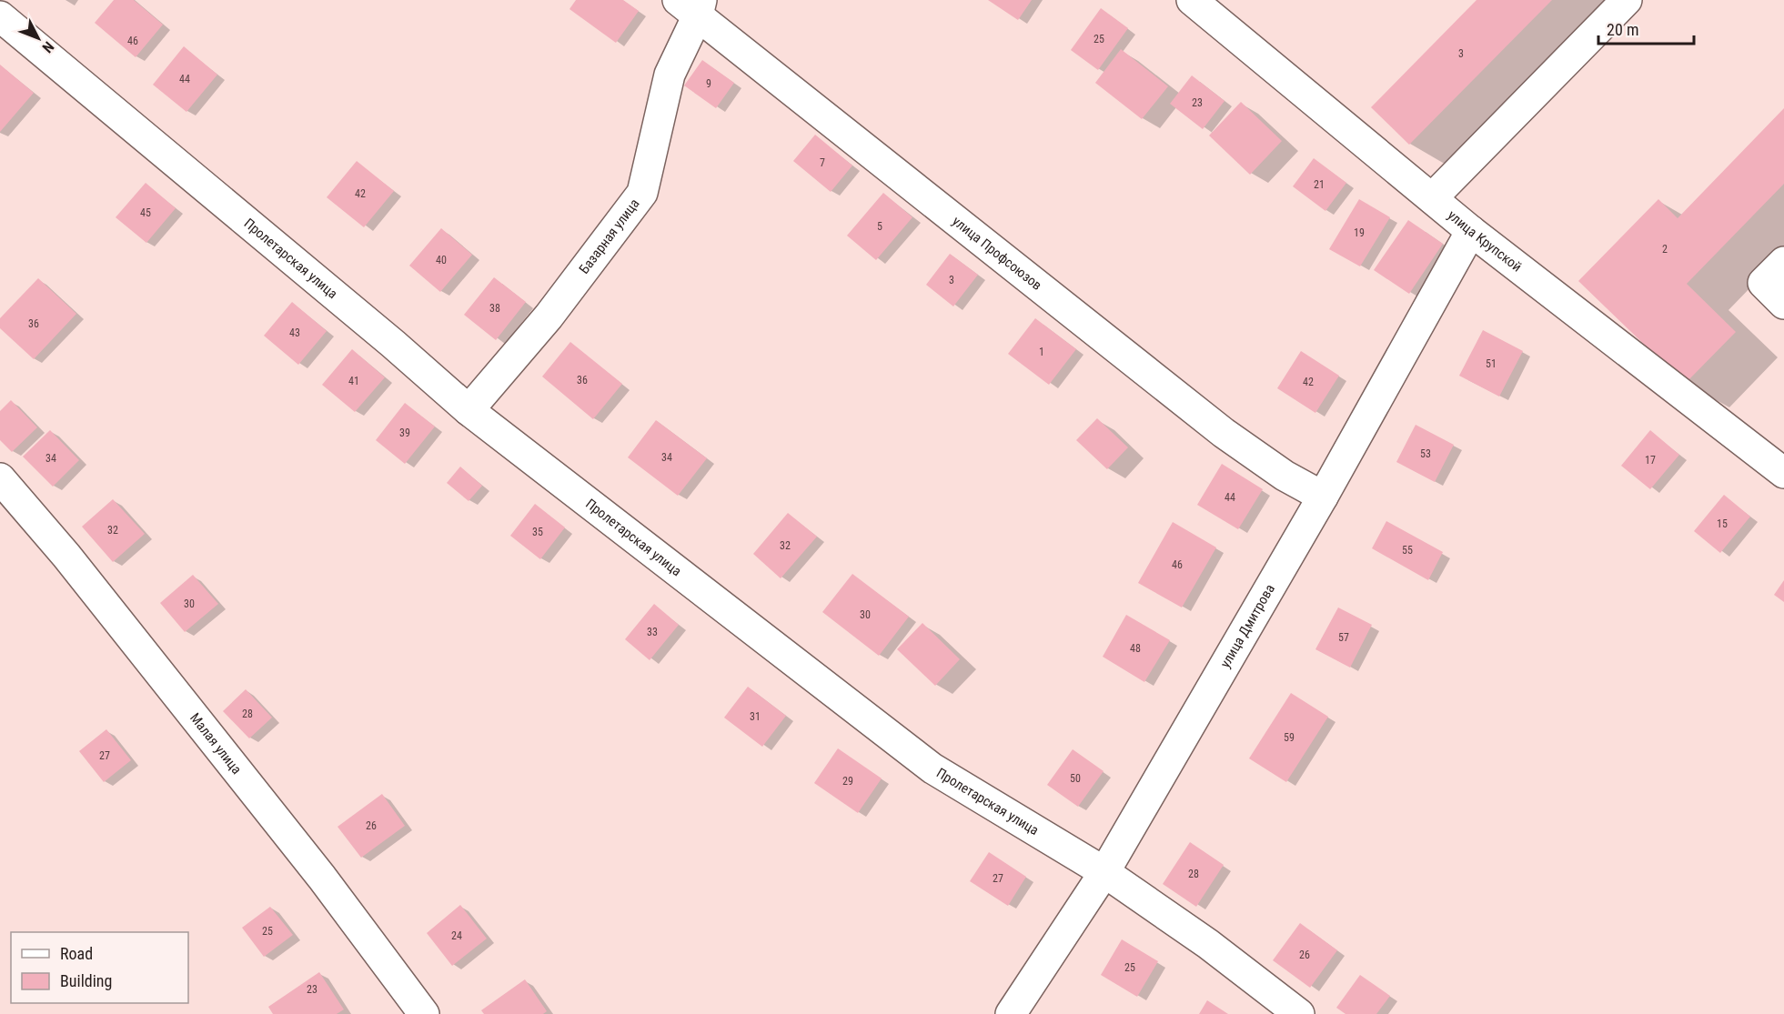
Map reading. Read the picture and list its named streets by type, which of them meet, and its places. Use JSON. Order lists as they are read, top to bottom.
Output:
{
  "streets": {
    "street": [
      "Базарная улица",
      "улица Крупской",
      "улица Профсоюзов",
      "Пролетарская улица",
      "улица Дмитрова",
      "Малая улица"
    ]
  },
  "crossings": [
    ["Базарная улица", "улица Профсоюзов"],
    ["Базарная улица", "Пролетарская улица"],
    ["улица Крупской", "улица Дмитрова"],
    ["улица Профсоюзов", "улица Дмитрова"],
    ["Пролетарская улица", "улица Дмитрова"]
  ],
  "house_numbers": [
    "25",
    "46",
    "3",
    "44",
    "9",
    "23",
    "7",
    "21",
    "42",
    "45",
    "5",
    "19",
    "2",
    "40",
    "3",
    "38",
    "36",
    "43",
    "1",
    "51",
    "36",
    "41",
    "42",
    "39",
    "53",
    "34",
    "34",
    "17",
    "44",
    "15",
    "32",
    "35",
    "32",
    "55",
    "46",
    "30",
    "30",
    "33",
    "57",
    "48",
    "28",
    "31",
    "59",
    "27",
    "50",
    "29",
    "26",
    "28",
    "27",
    "25",
    "24",
    "26",
    "25",
    "23"
  ],
  "legend": ["Road", "Building"],
  "scale_bar": "20 m",
  "north": "bottom right"
}
